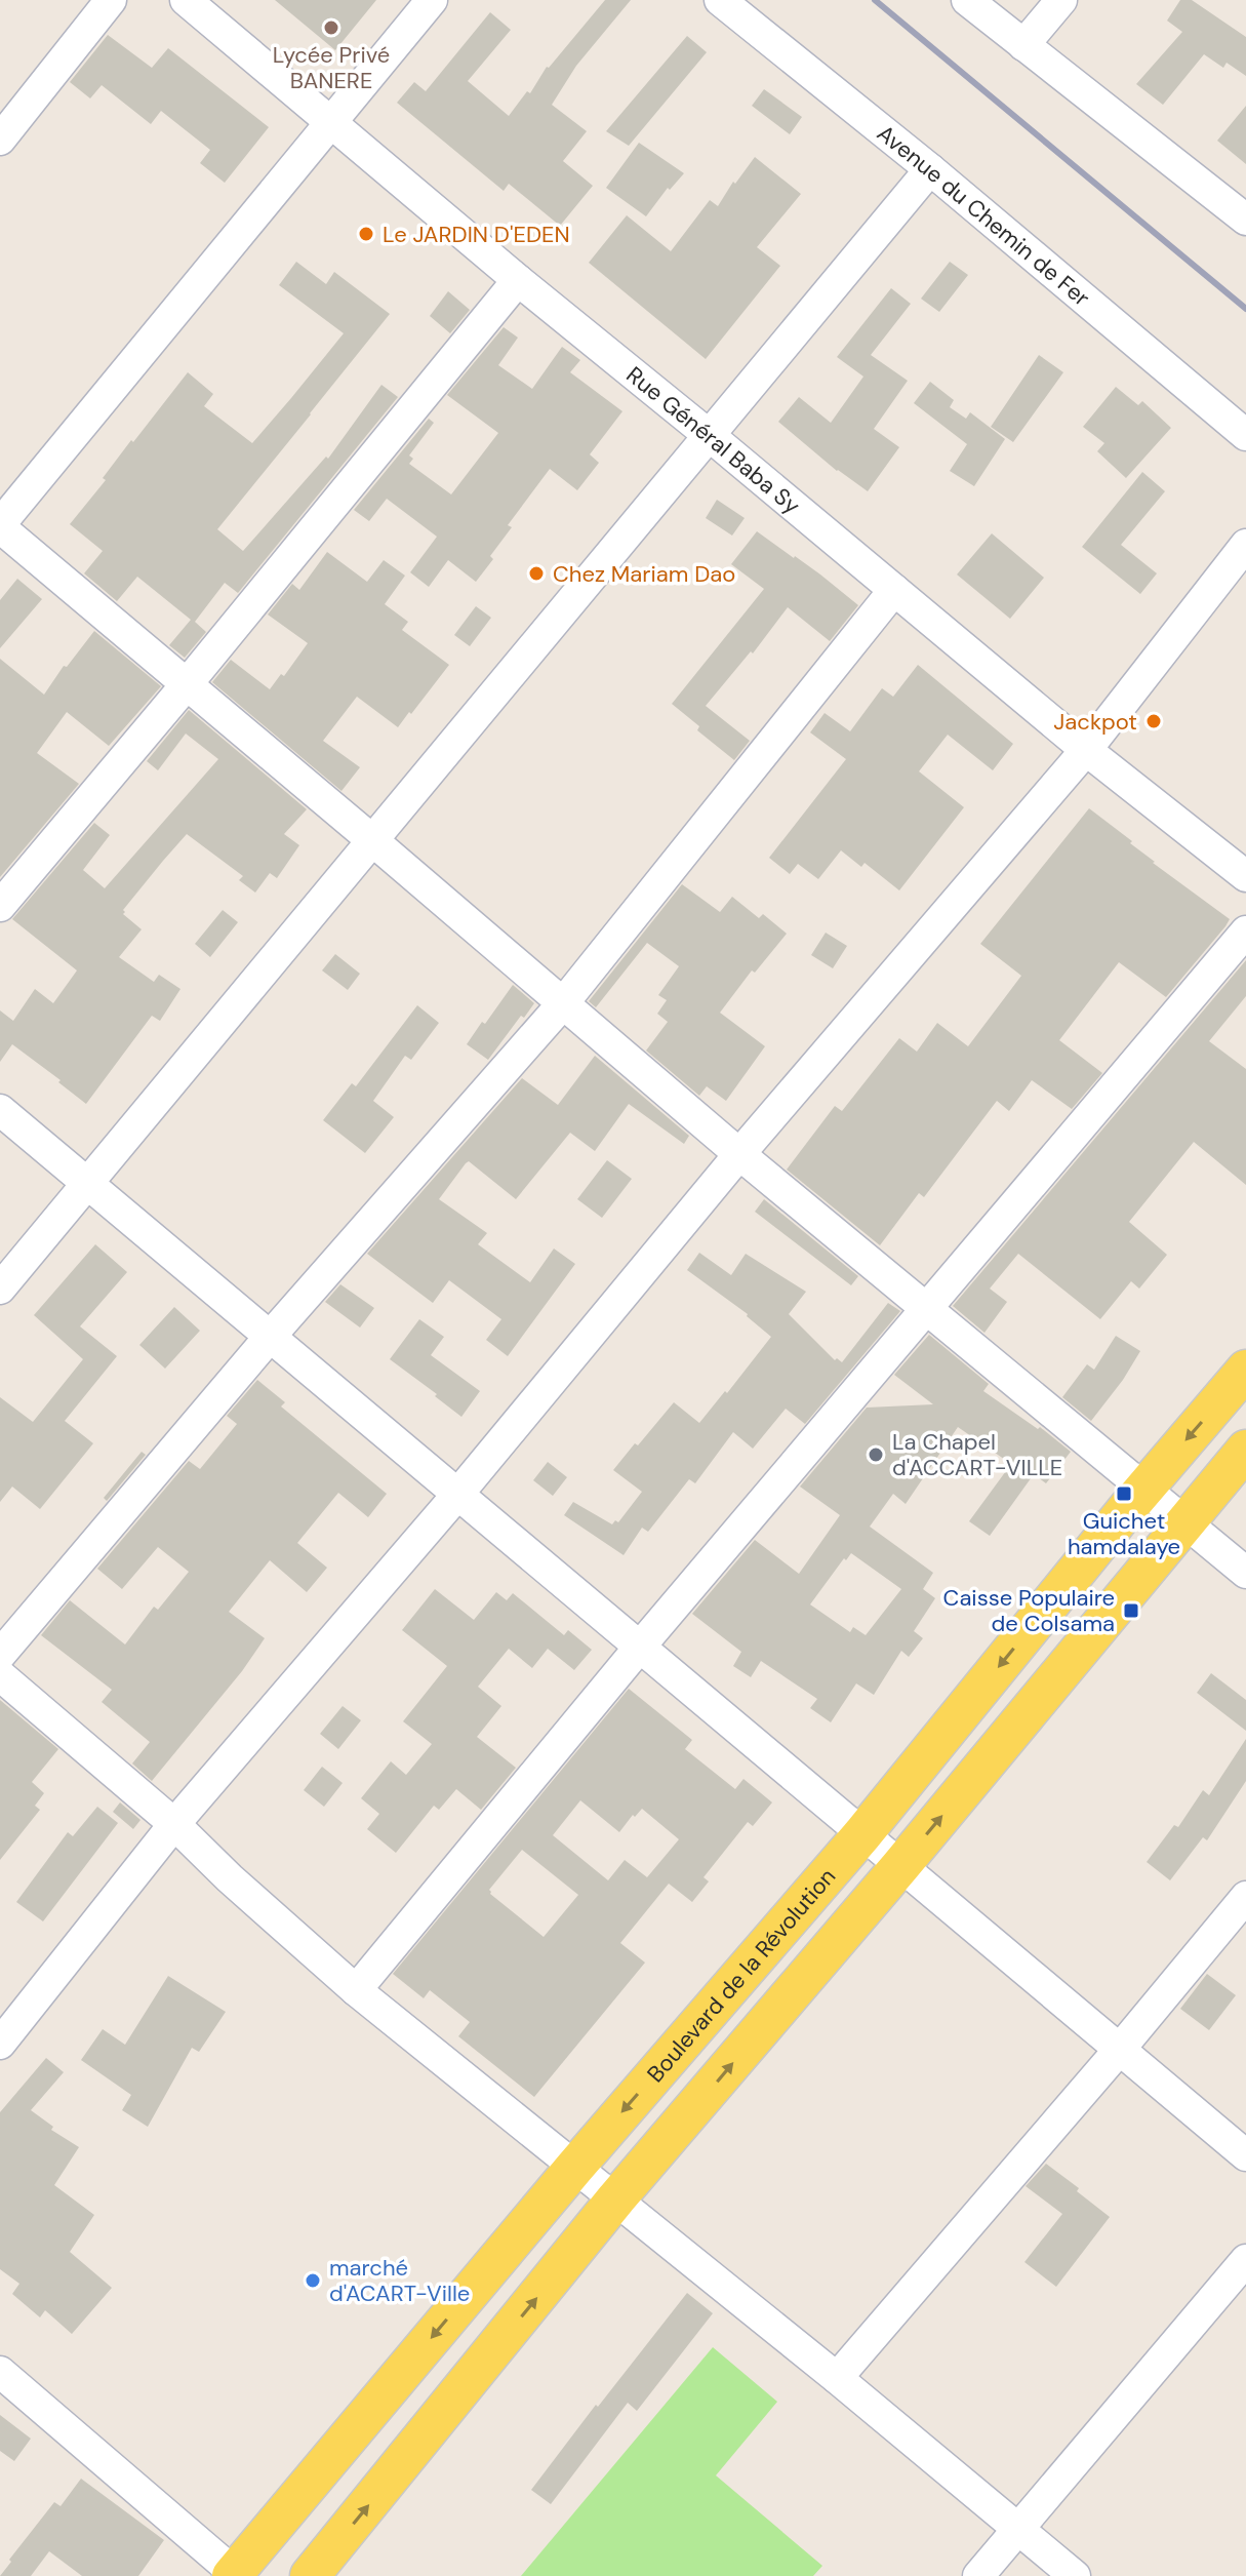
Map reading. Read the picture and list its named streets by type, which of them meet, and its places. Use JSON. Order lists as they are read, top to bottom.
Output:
{
  "streets": {
    "main road": ["Boulevard de la Révolution"],
    "street": ["Avenue du Chemin de Fer", "Rue Général Baba Sy"]
  },
  "places": {
    "other": [
      "Lycée Privé BANERE",
      "Le JARDIN D'EDEN",
      "Chez Mariam Dao",
      "Jackpot",
      "La Chapel d'ACCART-VILLE",
      "marché d'ACART-Ville"
    ],
    "transit": ["Guichet hamdalaye", "Caisse Populaire de Colsama"]
  }
}
